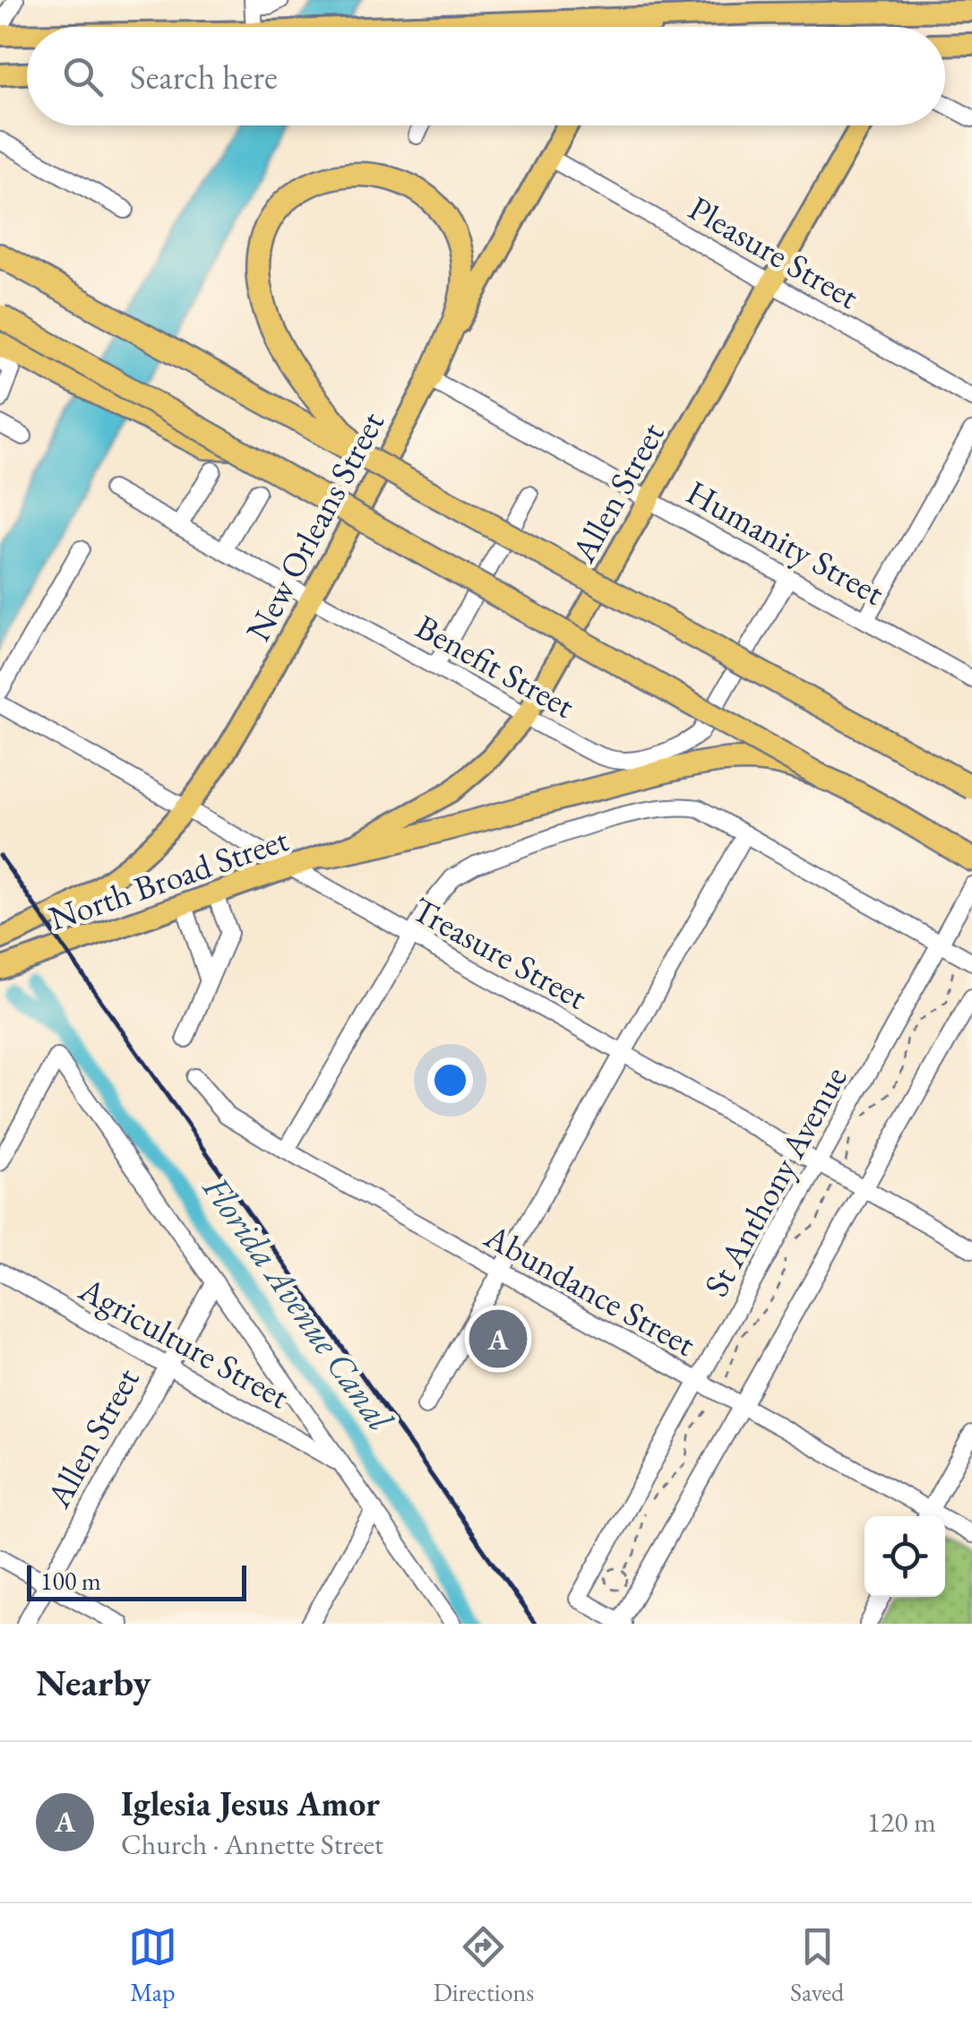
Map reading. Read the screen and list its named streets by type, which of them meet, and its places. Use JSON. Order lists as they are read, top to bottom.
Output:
{
  "streets": {
    "main road": ["Allen Street", "New Orleans Street", "North Broad Street"],
    "street": [
      "Pleasure Street",
      "Humanity Street",
      "Benefit Street",
      "Treasure Street",
      "St Anthony Avenue",
      "Abundance Street",
      "Agriculture Street"
    ]
  },
  "crossings": [
    ["Pleasure Street", "Allen Street"],
    ["Pleasure Street", "New Orleans Street"],
    ["Allen Street", "Humanity Street"],
    ["Allen Street", "Benefit Street"],
    ["Allen Street", "North Broad Street"],
    ["Allen Street", "Agriculture Street"],
    ["New Orleans Street", "Humanity Street"],
    ["New Orleans Street", "Benefit Street"],
    ["New Orleans Street", "North Broad Street"],
    ["New Orleans Street", "Treasure Street"],
    ["Humanity Street", "Benefit Street"],
    ["North Broad Street", "Treasure Street"],
    ["Treasure Street", "St Anthony Avenue"],
    ["St Anthony Avenue", "Abundance Street"]
  ],
  "water": ["Florida Avenue Canal"],
  "scale_bar": "100 m",
  "page": {
    "search": "Search here",
    "pins": "A",
    "scale": "100 m",
    "heading": "Nearby",
    "list": [
      {
        "mark": "A",
        "name": "Iglesia Jesus Amor",
        "note": "Church · Annette Street",
        "value": "120 m"
      }
    ],
    "nav": ["Map", "Directions", "Saved"]
  }
}
